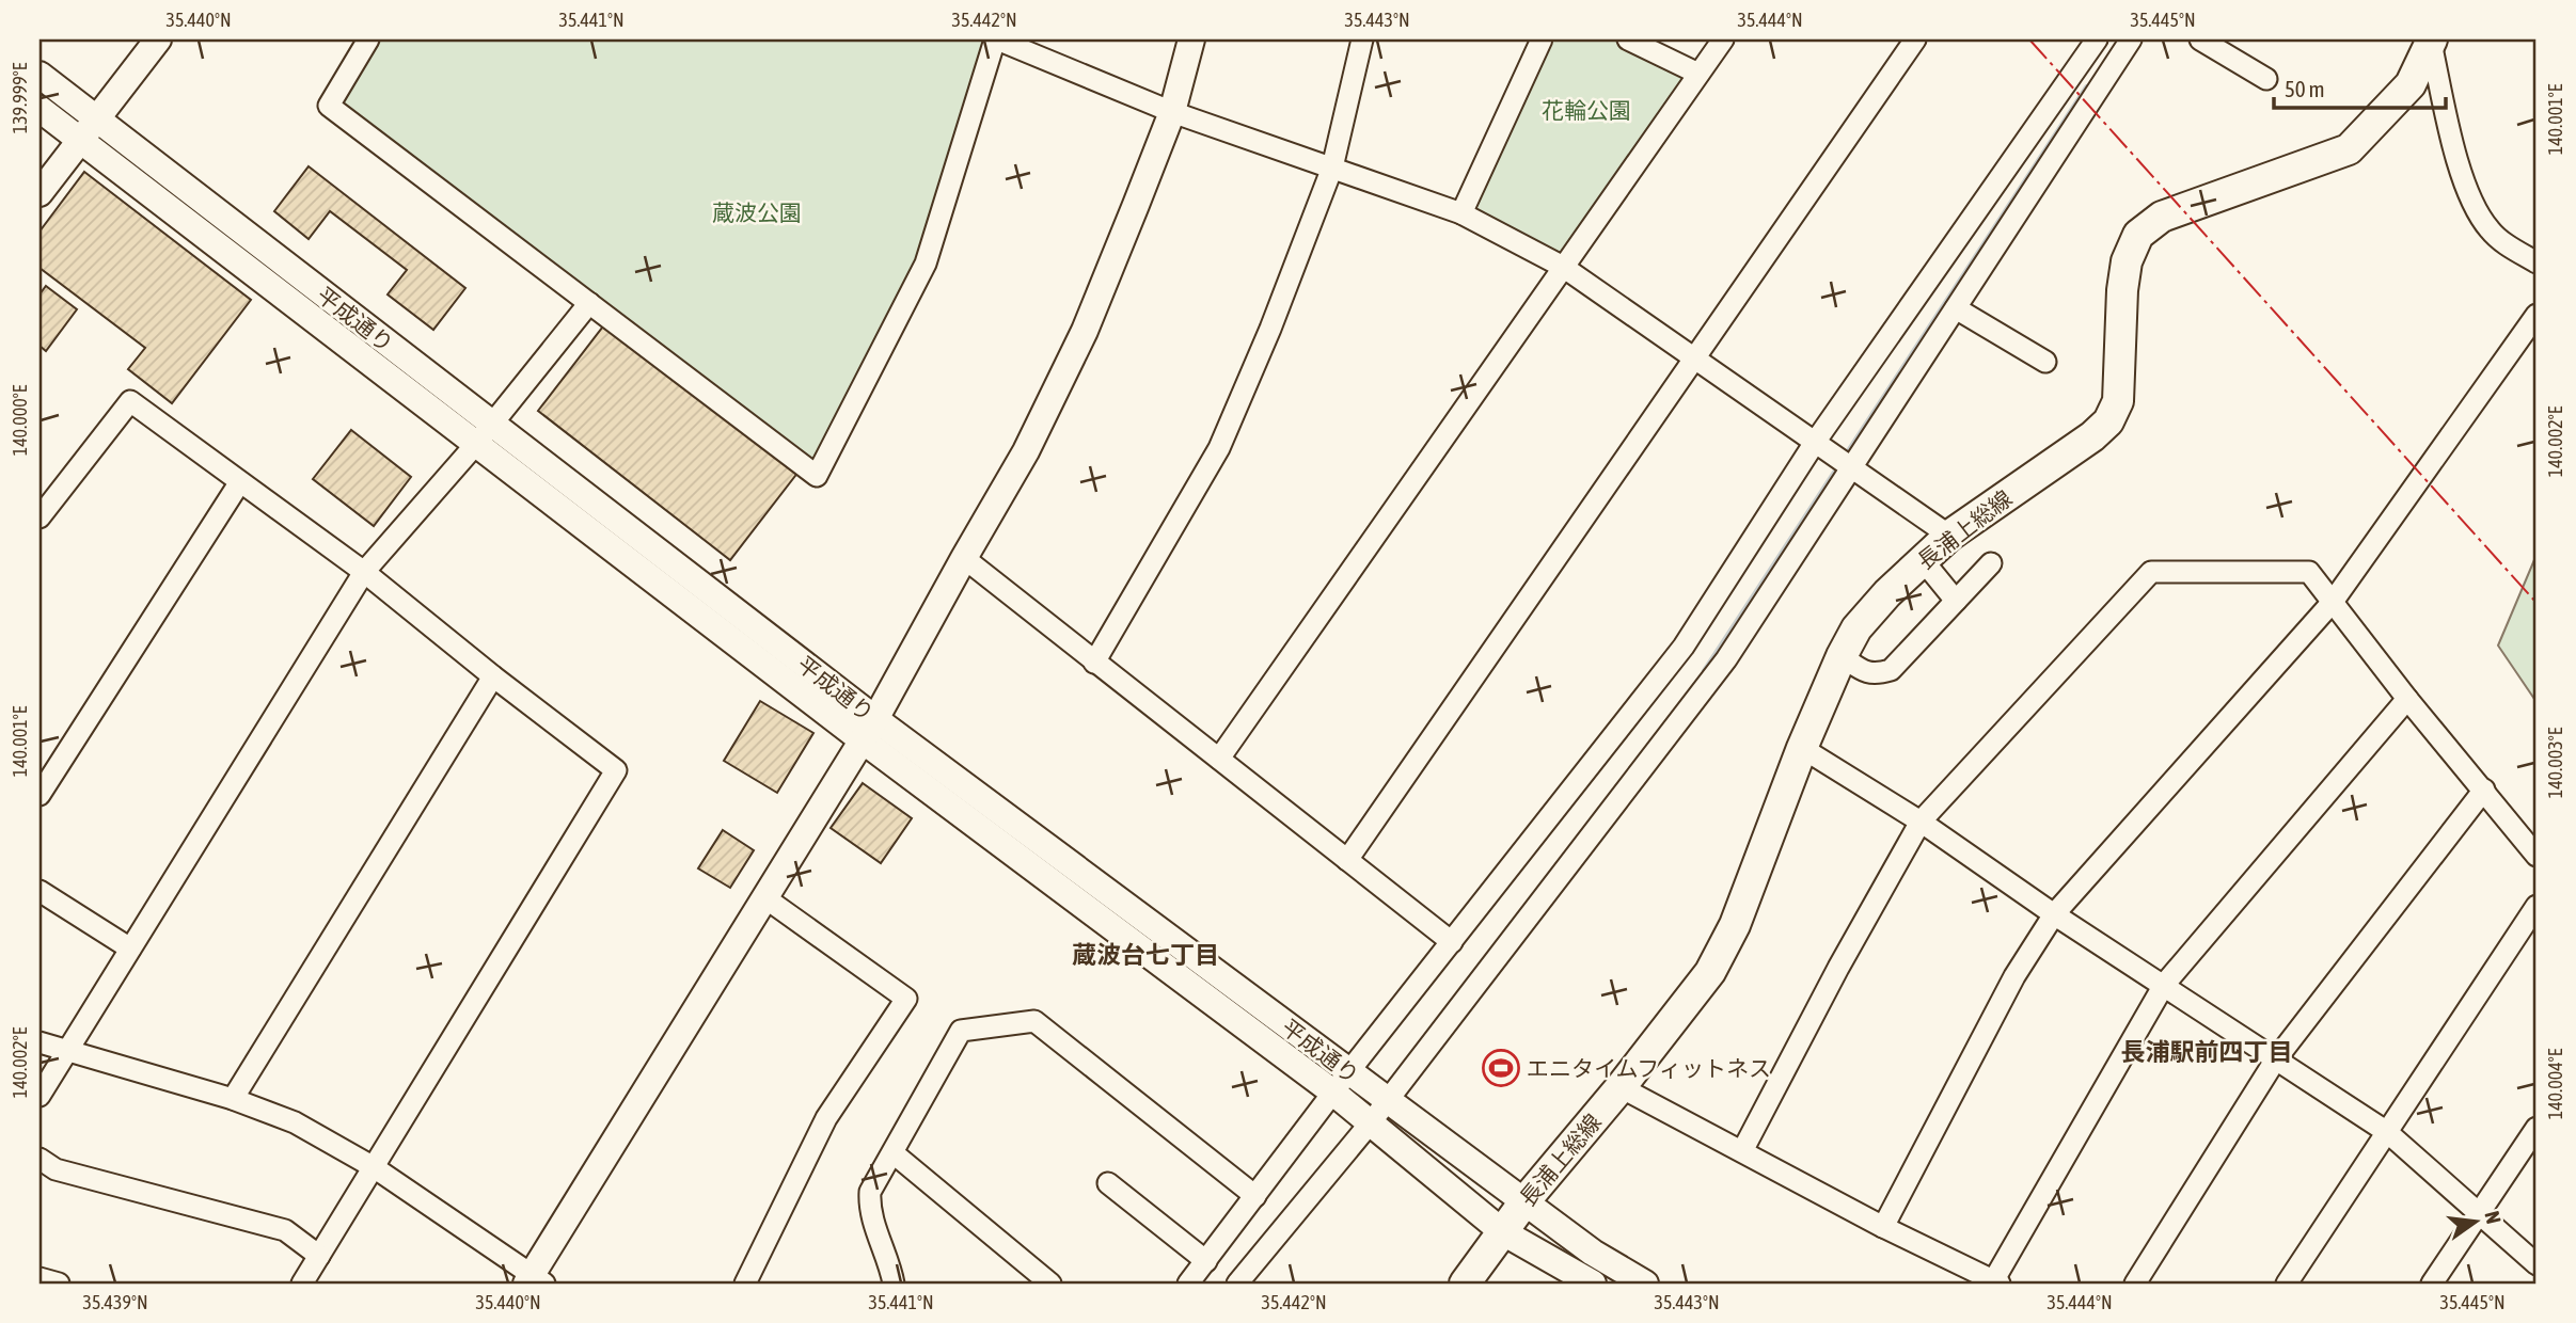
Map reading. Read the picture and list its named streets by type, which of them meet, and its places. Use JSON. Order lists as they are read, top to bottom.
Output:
{
  "streets": {
    "main road": ["長浦上総線"],
    "street": ["平成通り"]
  },
  "crossings": [
    ["平成通り", "長浦上総線"]
  ],
  "districts": ["蔵波台七丁目", "長浦駅前四丁目"],
  "parks": ["花輪公園", "蔵波公園"],
  "places": {
    "sports": ["エニタイムフィットネス"]
  },
  "scale_bar": "50 m",
  "north": "right",
  "coordinates": [
    "35.440°N",
    "35.441°N",
    "35.442°N",
    "35.443°N",
    "35.444°N",
    "35.445°N",
    "139.999°E",
    "140.001°E",
    "140.000°E",
    "140.002°E",
    "140.003°E",
    "140.004°E",
    "35.439°N"
  ]
}
